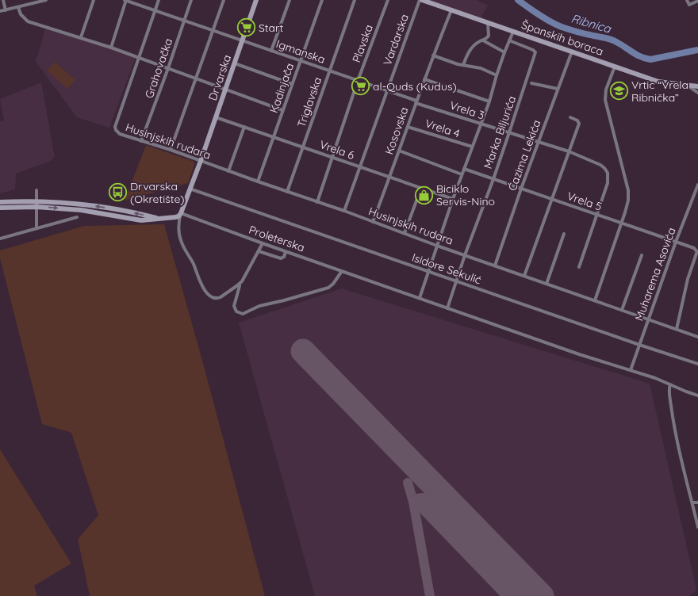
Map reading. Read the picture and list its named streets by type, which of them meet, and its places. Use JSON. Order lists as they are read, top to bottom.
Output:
{
  "streets": {
    "main road": ["Španskih boraca", "Drvarska"],
    "street": [
      "Vardarska",
      "Plavska",
      "Igmanska",
      "Grahovačka",
      "Kadinjača",
      "Triglavska",
      "Vrela 3",
      "Vrela 4",
      "Kosovska",
      "Marka Biljurića",
      "Husinjskih rudara",
      "Vrela 6",
      "Ćazima Lekića",
      "Vrela 5",
      "Proleterska",
      "Isidore Sekulić",
      "Muharema Asovića"
    ]
  },
  "crossings": [
    ["Španskih boraca", "Vardarska"],
    ["Španskih boraca", "Kosovska"],
    ["Španskih boraca", "Ćazima Lekića"],
    ["Vardarska", "Igmanska"],
    ["Vardarska", "Husinjskih rudara"],
    ["Vardarska", "Vrela 6"],
    ["Plavska", "Igmanska"],
    ["Plavska", "Husinjskih rudara"],
    ["Plavska", "Vrela 6"],
    ["Igmanska", "Grahovačka"],
    ["Igmanska", "Drvarska"],
    ["Igmanska", "Kadinjača"],
    ["Igmanska", "Triglavska"],
    ["Igmanska", "Vrela 3"],
    ["Igmanska", "Kosovska"],
    ["Grahovačka", "Husinjskih rudara"],
    ["Drvarska", "Husinjskih rudara"],
    ["Drvarska", "Vrela 6"],
    ["Kadinjača", "Husinjskih rudara"],
    ["Kadinjača", "Vrela 6"],
    ["Triglavska", "Husinjskih rudara"],
    ["Triglavska", "Vrela 6"],
    ["Vrela 3", "Kosovska"],
    ["Vrela 3", "Marka Biljurića"],
    ["Vrela 3", "Ćazima Lekića"],
    ["Vrela 3", "Vrela 5"],
    ["Vrela 4", "Kosovska"],
    ["Kosovska", "Husinjskih rudara"],
    ["Kosovska", "Vrela 6"],
    ["Marka Biljurića", "Husinjskih rudara"],
    ["Marka Biljurića", "Vrela 5"],
    ["Marka Biljurića", "Proleterska"],
    ["Marka Biljurića", "Isidore Sekulić"],
    ["Husinjskih rudara", "Ćazima Lekića"],
    ["Husinjskih rudara", "Muharema Asovića"],
    ["Ćazima Lekića", "Vrela 5"],
    ["Vrela 5", "Muharema Asovića"],
    ["Proleterska", "Muharema Asovića"],
    ["Isidore Sekulić", "Muharema Asovića"]
  ],
  "water": ["Ribnica"],
  "places": {
    "supermarket": ["Start", "al-Quds (Kudus)"],
    "school or university": ["Vrtic “Vrela Ribnička”"],
    "bus stop": ["Drvarska (Okretište)"],
    "shop": ["Biciklo Servis-Nino"]
  }
}
